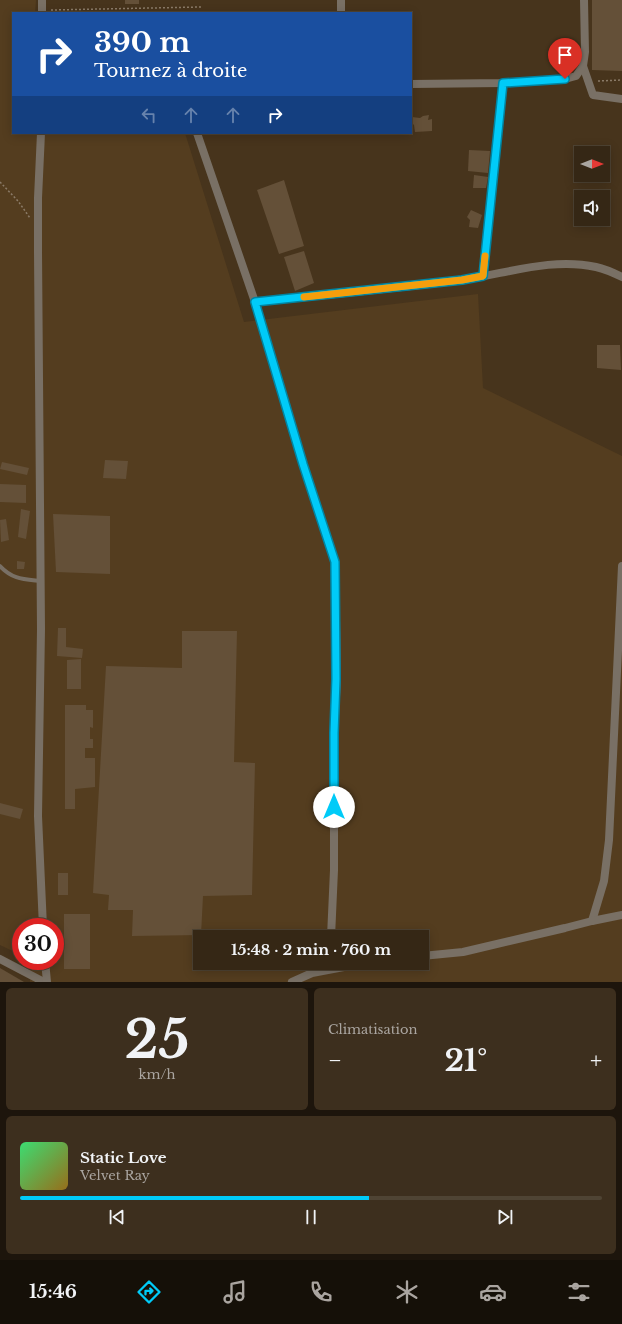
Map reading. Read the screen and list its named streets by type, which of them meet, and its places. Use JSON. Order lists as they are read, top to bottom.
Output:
{
  "north": "right",
  "page": {
    "turn": ["390 m", "Tournez à droite"],
    "limit": "30",
    "trip": "15:48 · 2 min · 760 m",
    "tile": [
      ["25", "km/h"],
      "Climatisation"
    ],
    "heat": ["−", "21°", "+"],
    "song": ["Static Love", "Velvet Ray"],
    "tabs": "15:46"
  }
}
